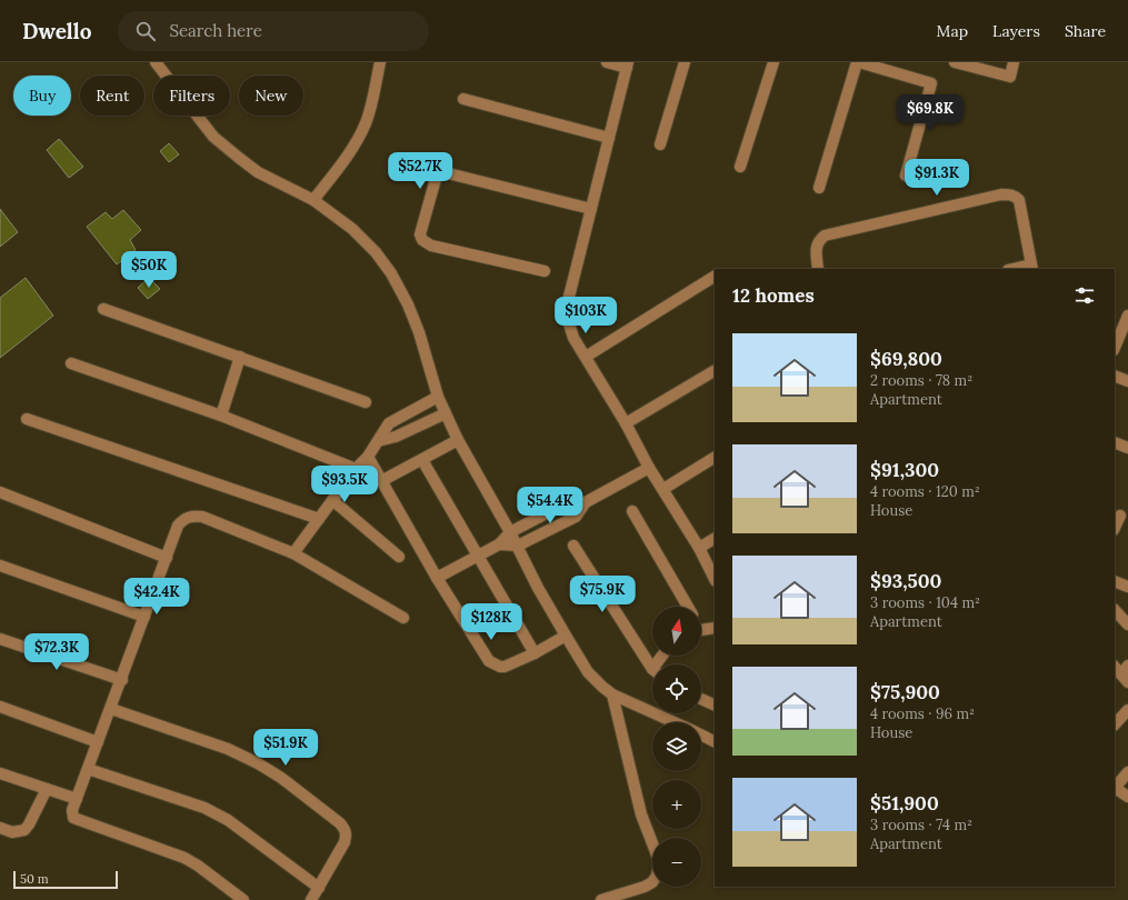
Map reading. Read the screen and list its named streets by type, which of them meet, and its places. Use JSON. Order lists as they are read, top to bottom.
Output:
{
  "scale_bar": "50 m",
  "north": "top",
  "page": {
    "header": "Dwello",
    "search": "Search here",
    "nav": ["Map", "Layers", "Share"],
    "chip": [
      "Buy",
      "Rent",
      "Filters",
      "New"
    ],
    "price": [
      "$69.8K",
      "$52.7K",
      "$91.3K",
      "$50K",
      "$103K",
      "$93.5K",
      "$54.4K",
      "$75.9K",
      "$42.4K",
      "$128K",
      "$72.3K",
      "$51.9K"
    ],
    "heading": "12 homes",
    "list": [
      {
        "name": "$69,800",
        "note": "2 rooms · 78 m² · Apartment"
      },
      {
        "name": "$91,300",
        "note": "4 rooms · 120 m² · House"
      },
      {
        "name": "$93,500",
        "note": "3 rooms · 104 m² · Apartment"
      },
      {
        "name": "$75,900",
        "note": "4 rooms · 96 m² · House"
      },
      {
        "name": "$51,900",
        "note": "3 rooms · 74 m² · Apartment"
      }
    ],
    "map_buttons": ["+", "−"],
    "scale": "50 m"
  }
}
